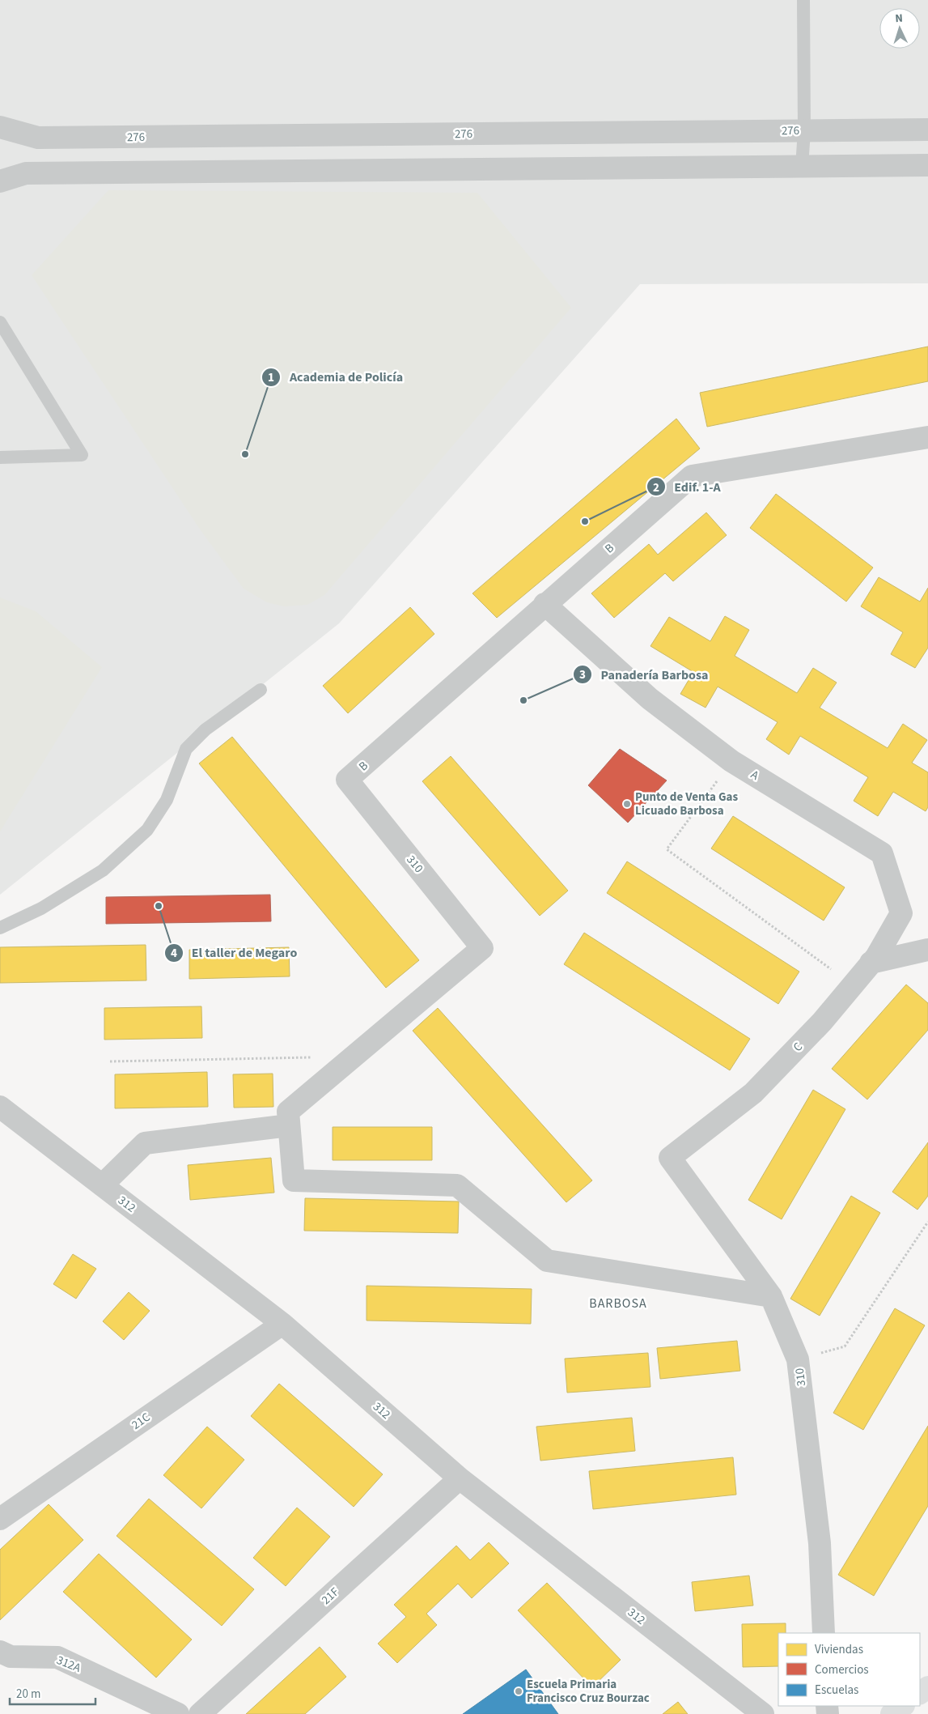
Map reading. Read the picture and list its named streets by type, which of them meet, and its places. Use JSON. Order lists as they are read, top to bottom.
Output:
{
  "streets": {
    "street": [
      "276",
      "B",
      "A",
      "310",
      "C",
      "312",
      "21C",
      "21F",
      "312A"
    ]
  },
  "crossings": [
    ["B", "A"],
    ["B", "310"],
    ["A", "C"],
    ["310", "C"],
    ["312", "21C"],
    ["312", "21F"]
  ],
  "districts": ["BARBOSA"],
  "places": [
    "Academia de Policía",
    "Edif. 1-A",
    "Panadería Barbosa",
    "Punto de Venta Gas Licuado Barbosa",
    "El taller de Megaro",
    "Escuela Primaria Francisco Cruz Bourzac"
  ],
  "legend": ["Viviendas", "Comercios", "Escuelas"],
  "scale_bar": "20 m",
  "north": "top"
}
